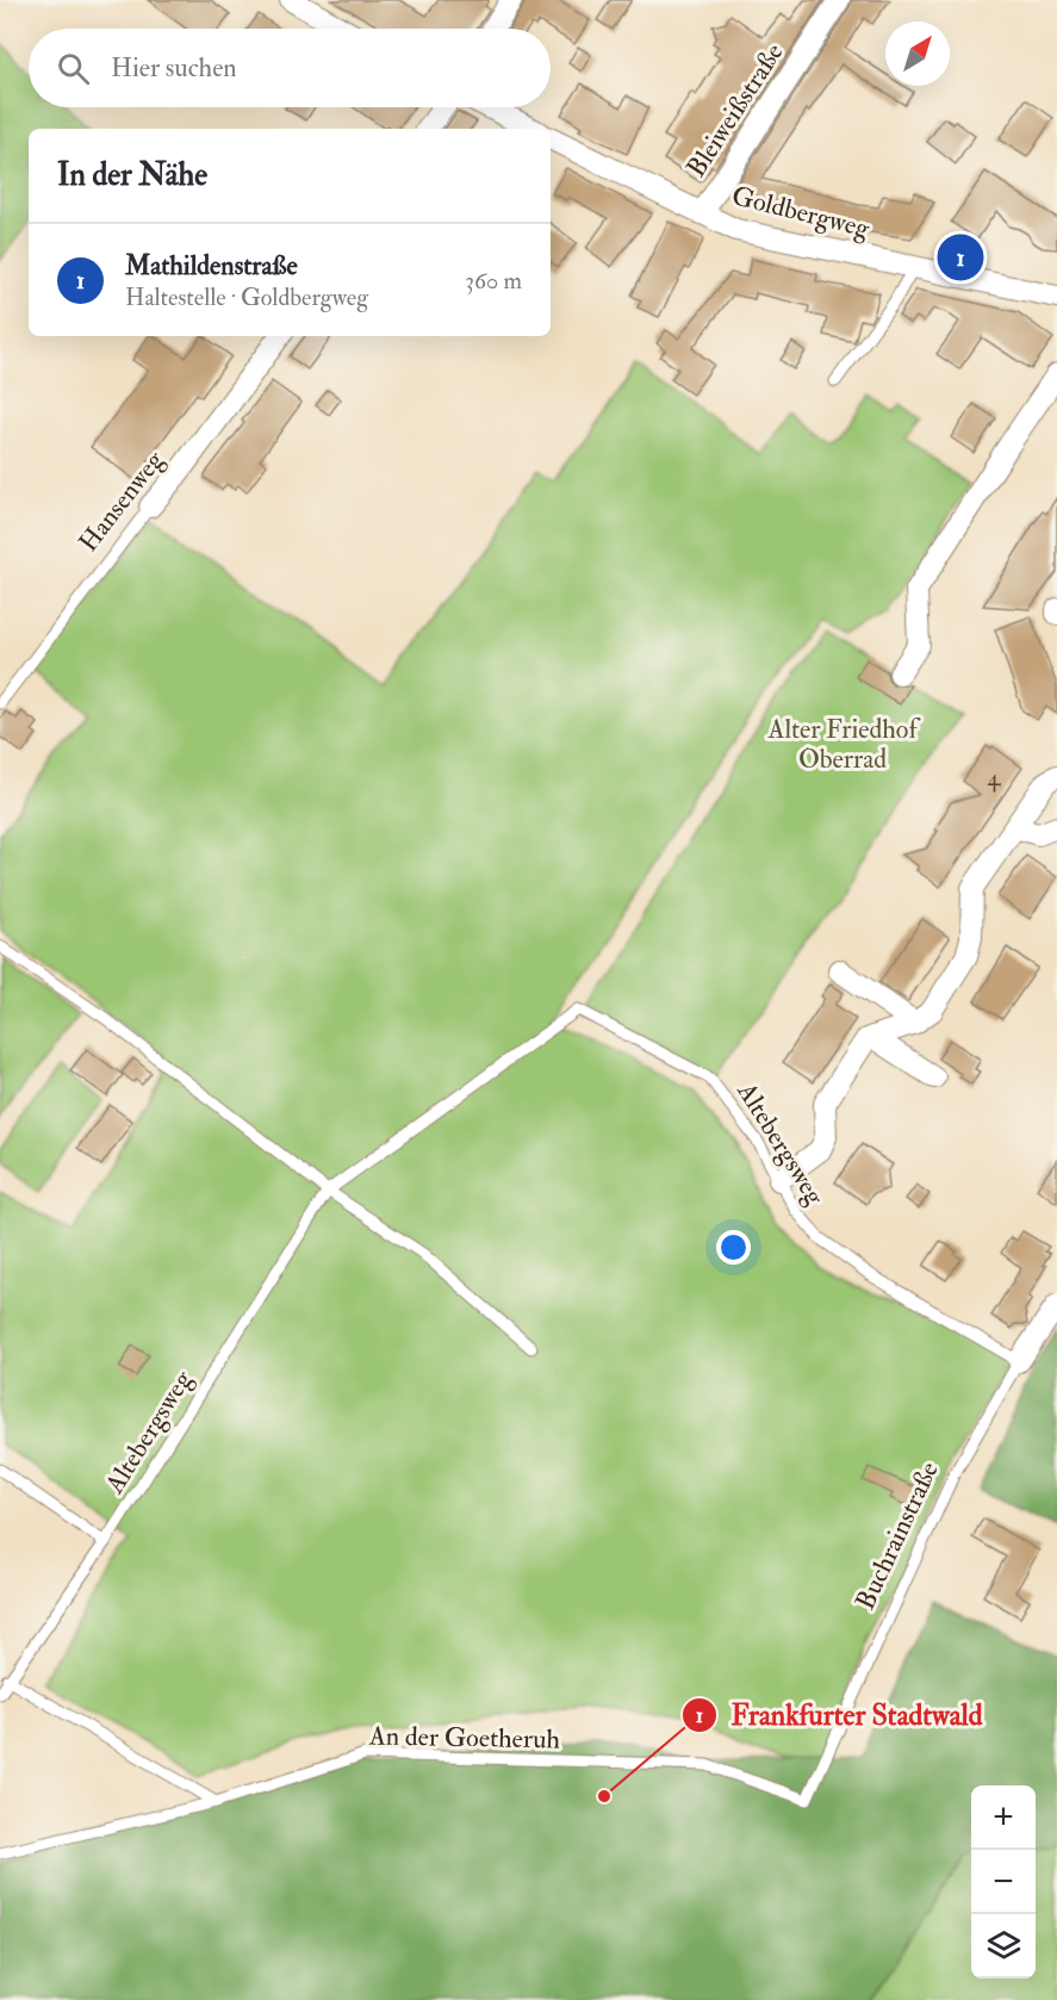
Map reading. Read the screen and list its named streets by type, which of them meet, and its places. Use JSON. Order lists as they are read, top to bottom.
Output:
{
  "streets": {
    "street": [
      "Bleiweißstraße",
      "Goldbergweg",
      "Hansenweg",
      "Buchrainstraße"
    ],
    "lane": ["Altebergsweg", "An der Goetheruh"]
  },
  "crossings": [
    ["Bleiweißstraße", "Goldbergweg"],
    ["Altebergsweg", "Buchrainstraße"],
    ["Buchrainstraße", "An der Goetheruh"]
  ],
  "parks": ["Alter Friedhof Oberrad"],
  "places": ["Frankfurter Stadtwald"],
  "house_numbers": ["4"],
  "north": "top right",
  "page": {
    "search": "Hier suchen",
    "heading": "In der Nähe",
    "list": [
      {
        "mark": "1",
        "name": "Mathildenstraße",
        "note": "Haltestelle · Goldbergweg",
        "value": "360 m"
      }
    ],
    "pins": "1",
    "map_buttons": ["+", "−"]
  }
}
